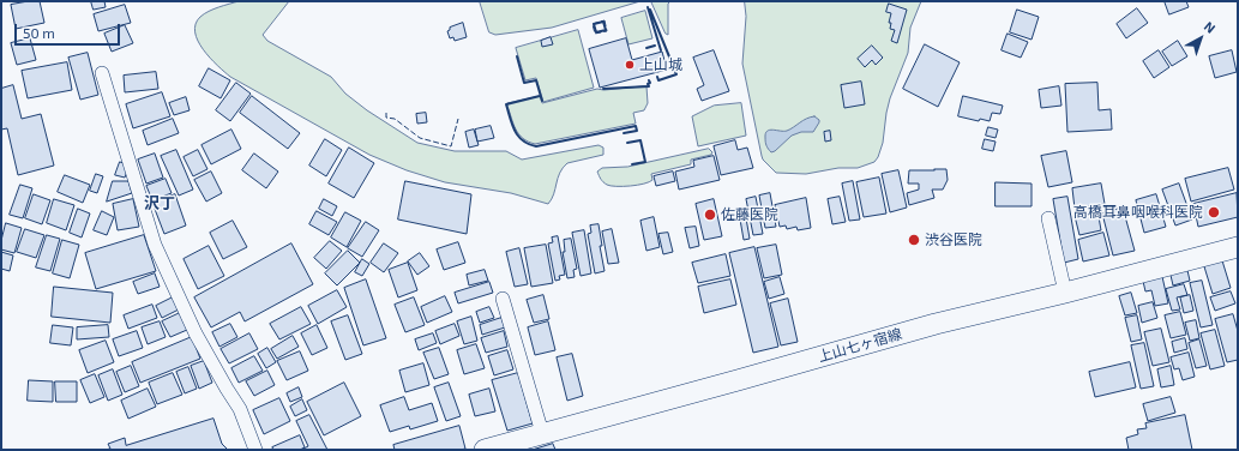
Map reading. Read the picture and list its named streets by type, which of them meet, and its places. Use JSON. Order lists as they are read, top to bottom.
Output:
{
  "streets": {
    "main road": ["上山七ヶ宿線"]
  },
  "districts": ["沢丁"],
  "places": [
    "上山城",
    "高橋耳鼻咽喉科医院",
    "佐藤医院",
    "渋谷医院"
  ],
  "scale_bar": "50 m",
  "north": "top right"
}
